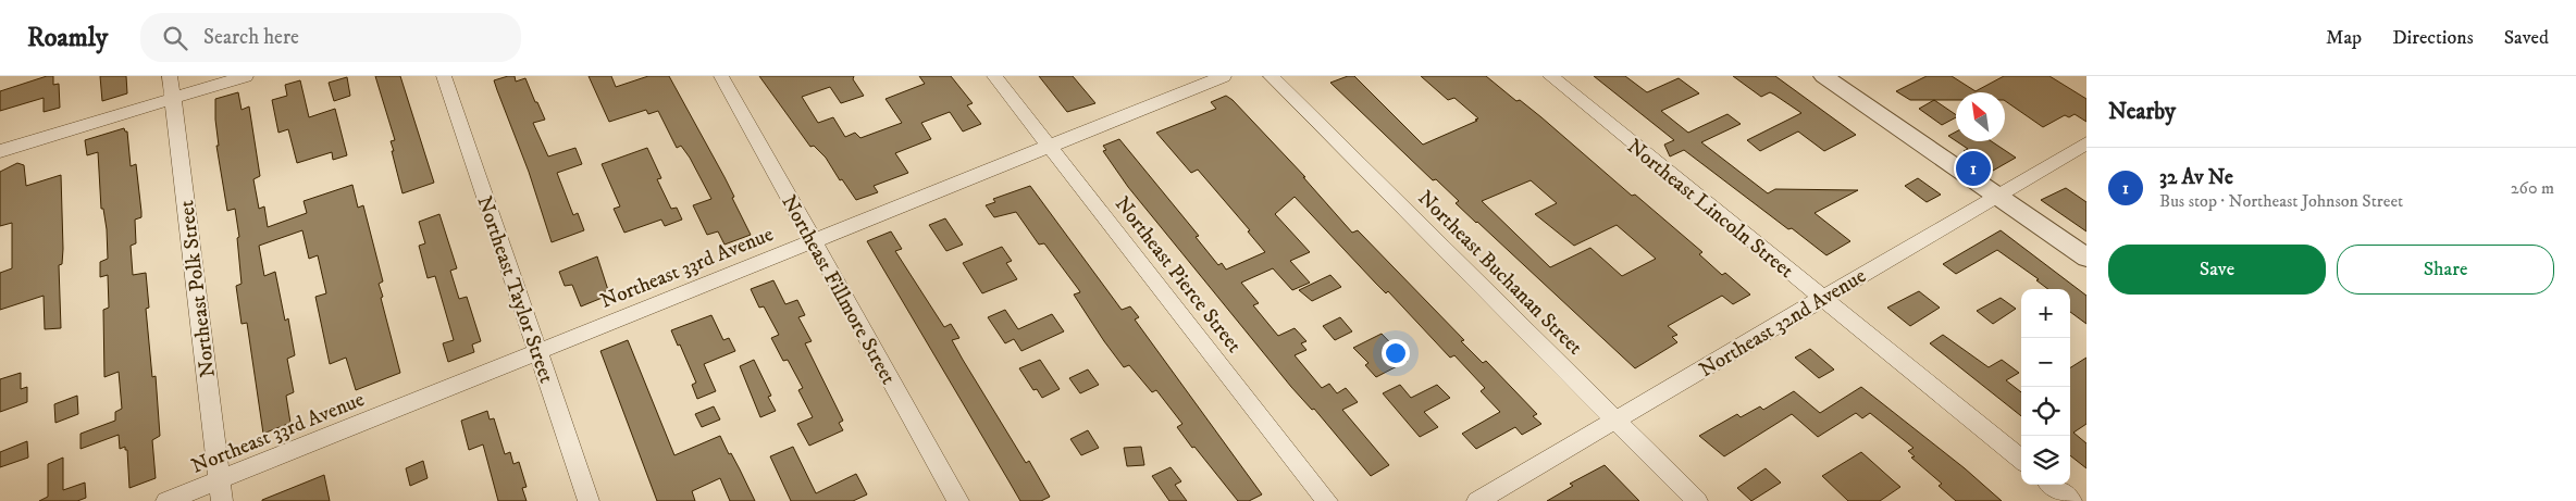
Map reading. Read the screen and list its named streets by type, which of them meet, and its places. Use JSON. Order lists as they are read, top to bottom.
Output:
{
  "streets": {
    "street": [
      "Northeast Lincoln Street",
      "Northeast 33rd Avenue",
      "Northeast Buchanan Street",
      "Northeast Pierce Street",
      "Northeast Polk Street",
      "Northeast Taylor Street",
      "Northeast Fillmore Street",
      "Northeast 32nd Avenue"
    ]
  },
  "crossings": [
    ["Northeast Lincoln Street", "Northeast 32nd Avenue"],
    ["Northeast 33rd Avenue", "Northeast Pierce Street"],
    ["Northeast 33rd Avenue", "Northeast Polk Street"],
    ["Northeast 33rd Avenue", "Northeast Taylor Street"],
    ["Northeast 33rd Avenue", "Northeast Fillmore Street"],
    ["Northeast Buchanan Street", "Northeast 32nd Avenue"]
  ],
  "north": "top left",
  "page": {
    "header": "Roamly",
    "search": "Search here",
    "nav": ["Map", "Directions", "Saved"],
    "heading": "Nearby",
    "list": [
      {
        "mark": "1",
        "name": "32 Av Ne",
        "note": "Bus stop · Northeast Johnson Street",
        "value": "260 m"
      }
    ],
    "pins": "1",
    "buttons": ["Save", "Share"],
    "map_buttons": ["+", "−"]
  }
}
